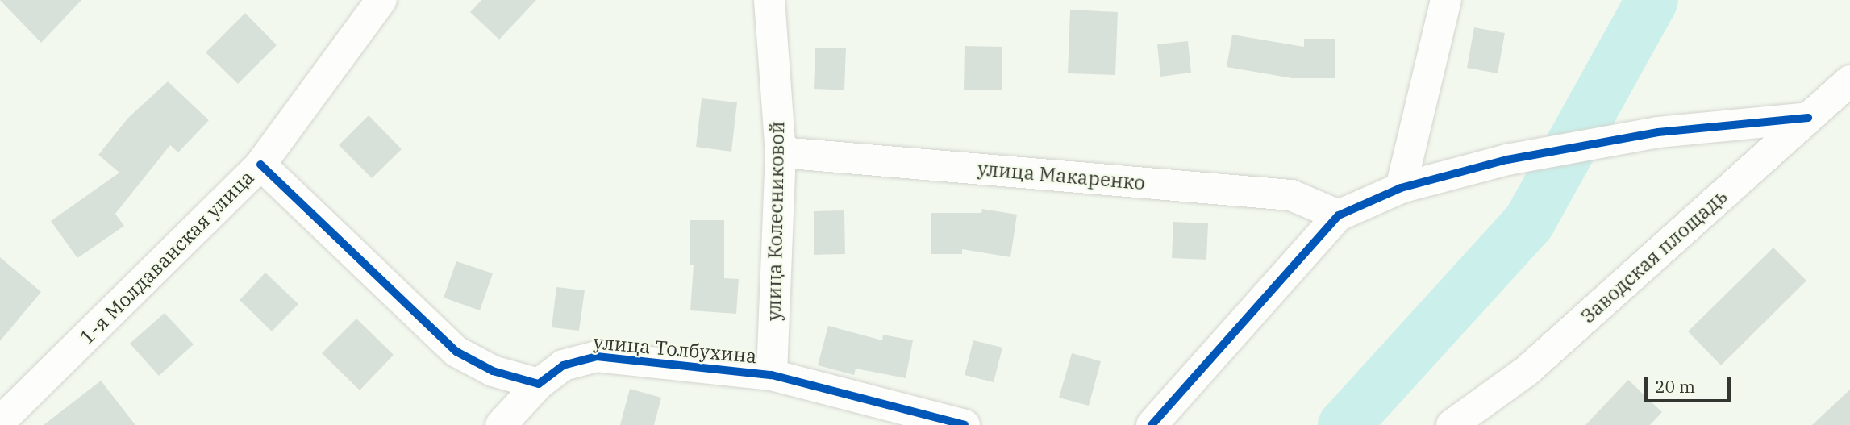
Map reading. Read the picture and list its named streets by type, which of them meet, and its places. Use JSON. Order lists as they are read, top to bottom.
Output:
{
  "streets": {
    "street": [
      "улица Макаренко",
      "улица Колесниковой",
      "Заводская площадь",
      "1-я Молдаванская улица",
      "улица Толбухина"
    ]
  },
  "crossings": [
    ["улица Макаренко", "улица Колесниковой"],
    ["улица Колесниковой", "улица Толбухина"]
  ],
  "scale_bar": "20 m"
}
